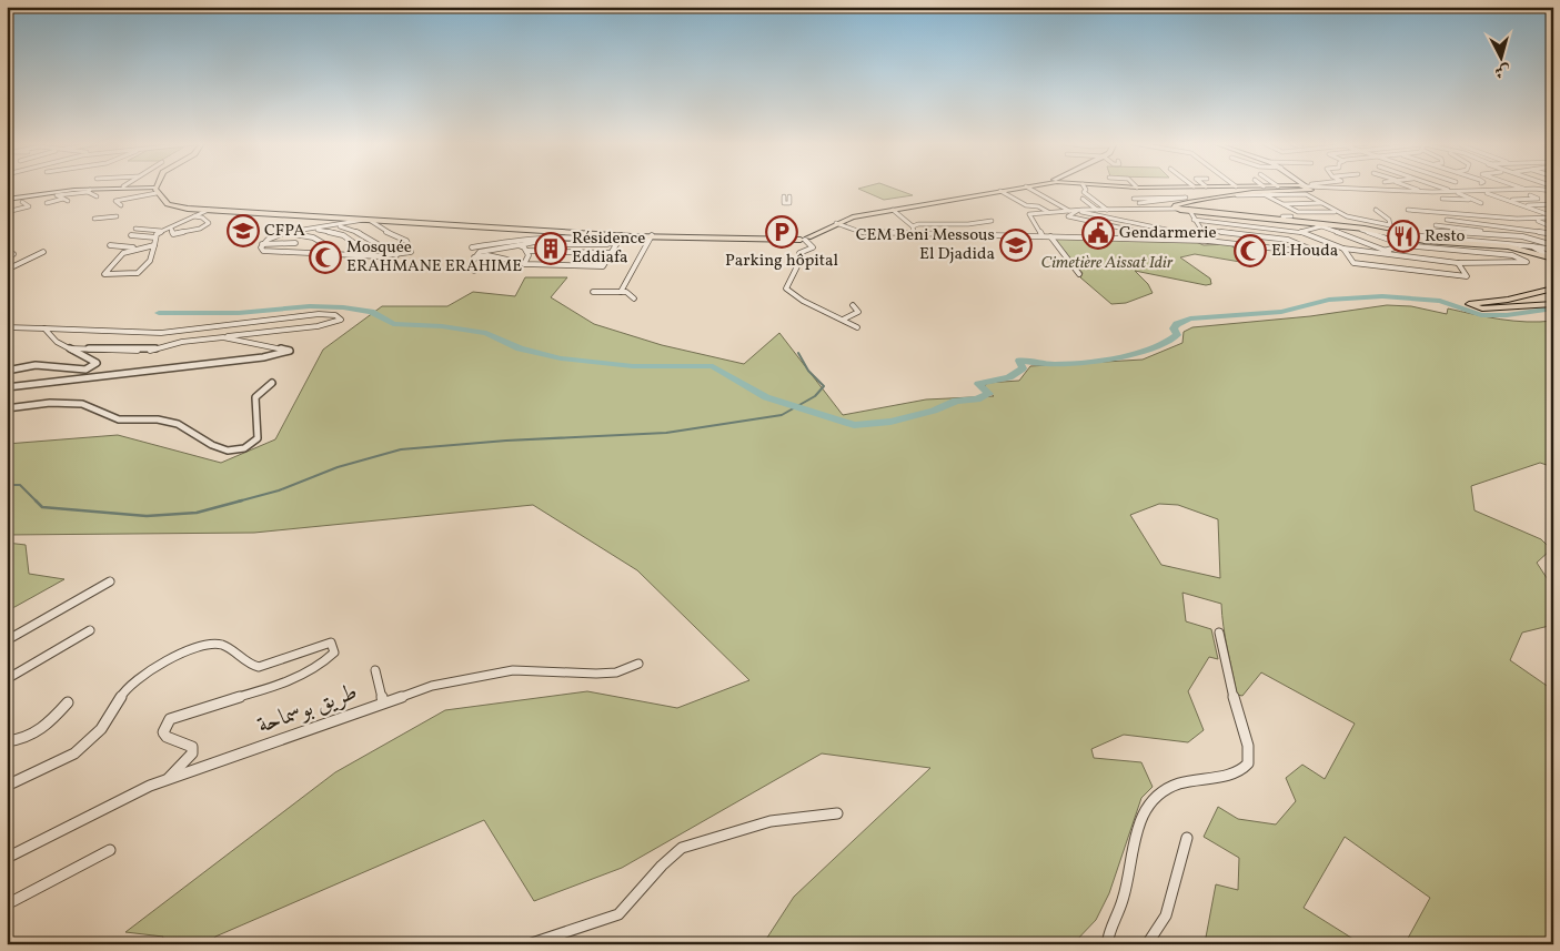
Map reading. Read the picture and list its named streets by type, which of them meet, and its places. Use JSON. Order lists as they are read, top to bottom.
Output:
{
  "streets": {
    "street": ["طريق بوسماحة"]
  },
  "parks": ["Cimetière Aissat Idir"],
  "places": {
    "school or university": ["CFPA", "CEM Beni Messous El Djadida"],
    "parking": ["Parking hôpital"],
    "public building": ["Gendarmerie"],
    "restaurant": ["Resto"],
    "building": ["Résidence Eddiafa"],
    "mosque": ["El Houda", "Mosquée ERAHMANE ERAHIME"]
  },
  "north": "bottom"
}
